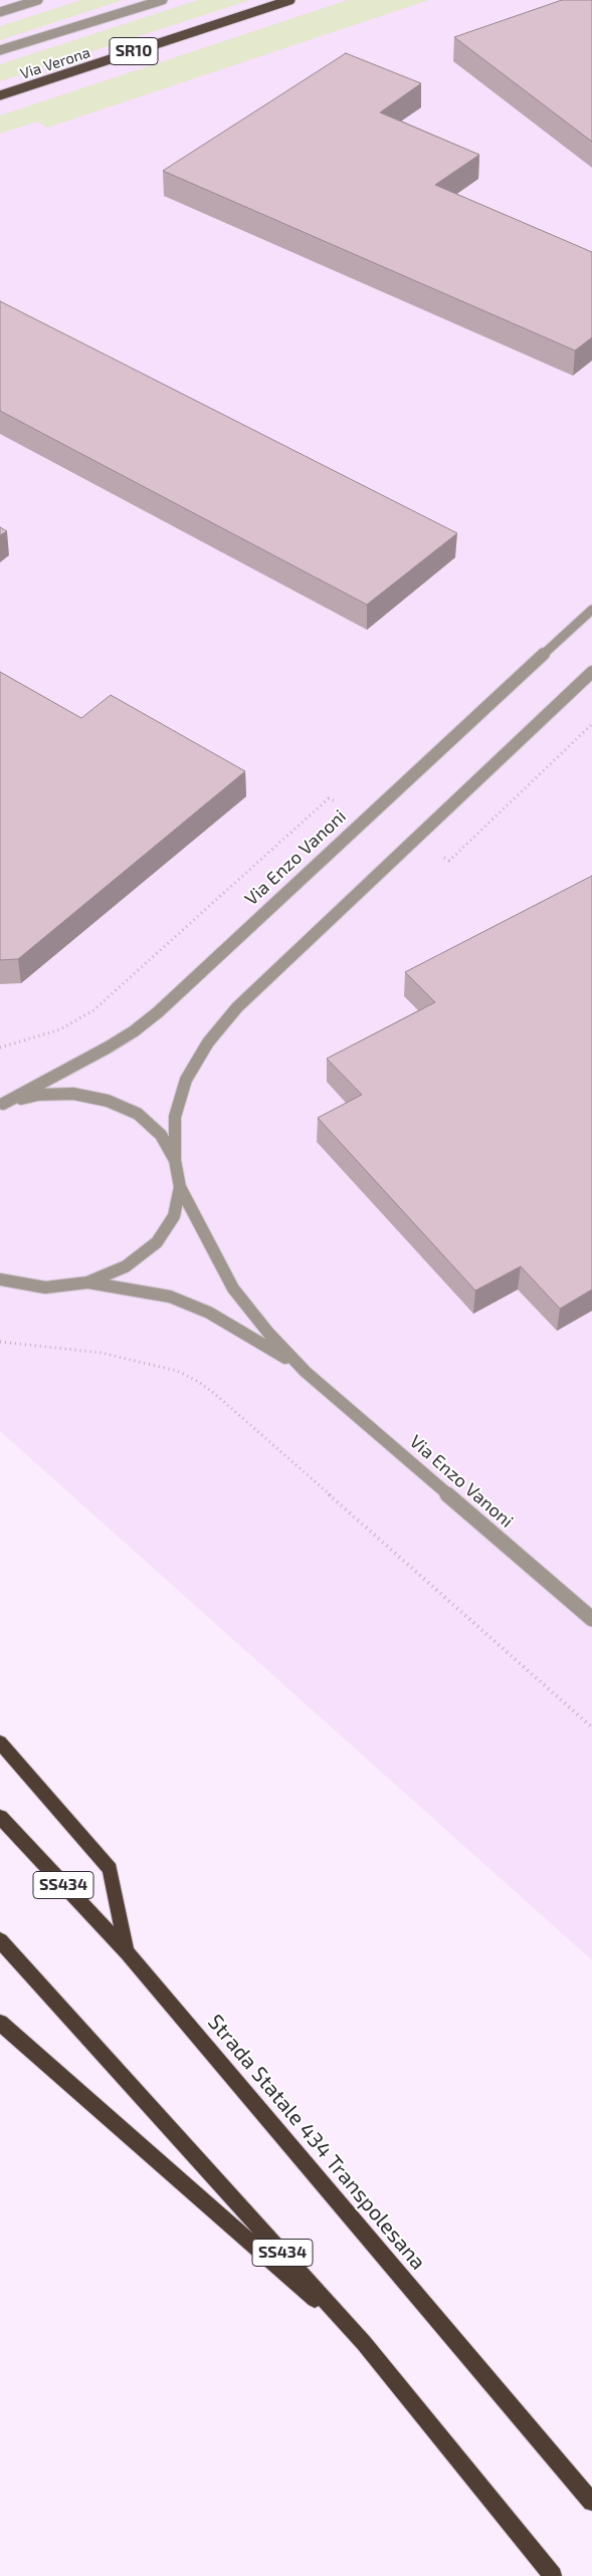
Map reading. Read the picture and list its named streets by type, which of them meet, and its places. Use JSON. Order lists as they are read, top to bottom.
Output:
{
  "streets": {
    "highway": ["SS434", "Strada Statale 434 Transpolesana"],
    "main road": ["SR10", "Via Verona"],
    "street": ["Via Enzo Vanoni"]
  }
}
